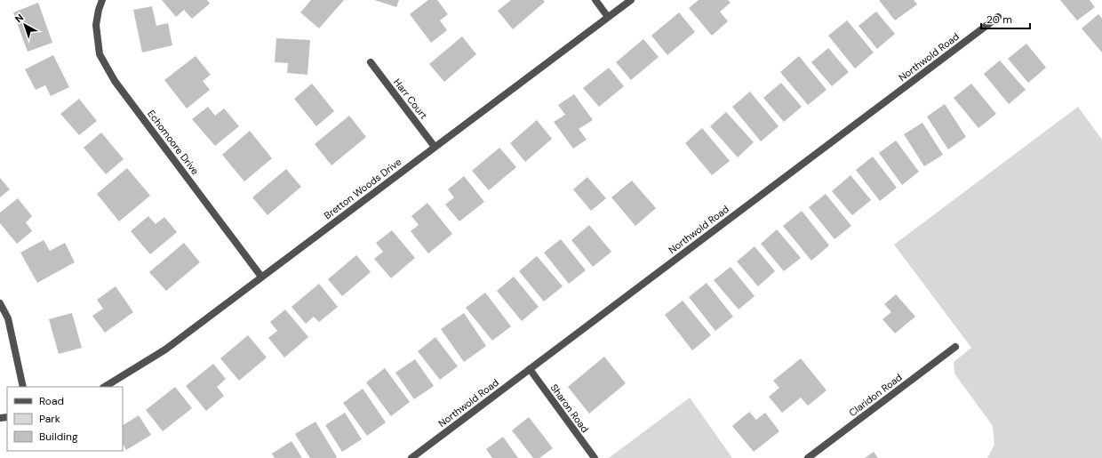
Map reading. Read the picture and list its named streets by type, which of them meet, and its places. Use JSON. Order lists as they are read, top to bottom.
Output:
{
  "streets": {
    "street": [
      "Northwold Road",
      "Harr Court",
      "Echomoore Drive",
      "Bretton Woods Drive",
      "Claridon Road",
      "Sharon Road"
    ]
  },
  "crossings": [
    ["Northwold Road", "Sharon Road"],
    ["Harr Court", "Bretton Woods Drive"],
    ["Echomoore Drive", "Bretton Woods Drive"]
  ],
  "legend": ["Road", "Park", "Building"],
  "scale_bar": "20 m",
  "north": "top left"
}
